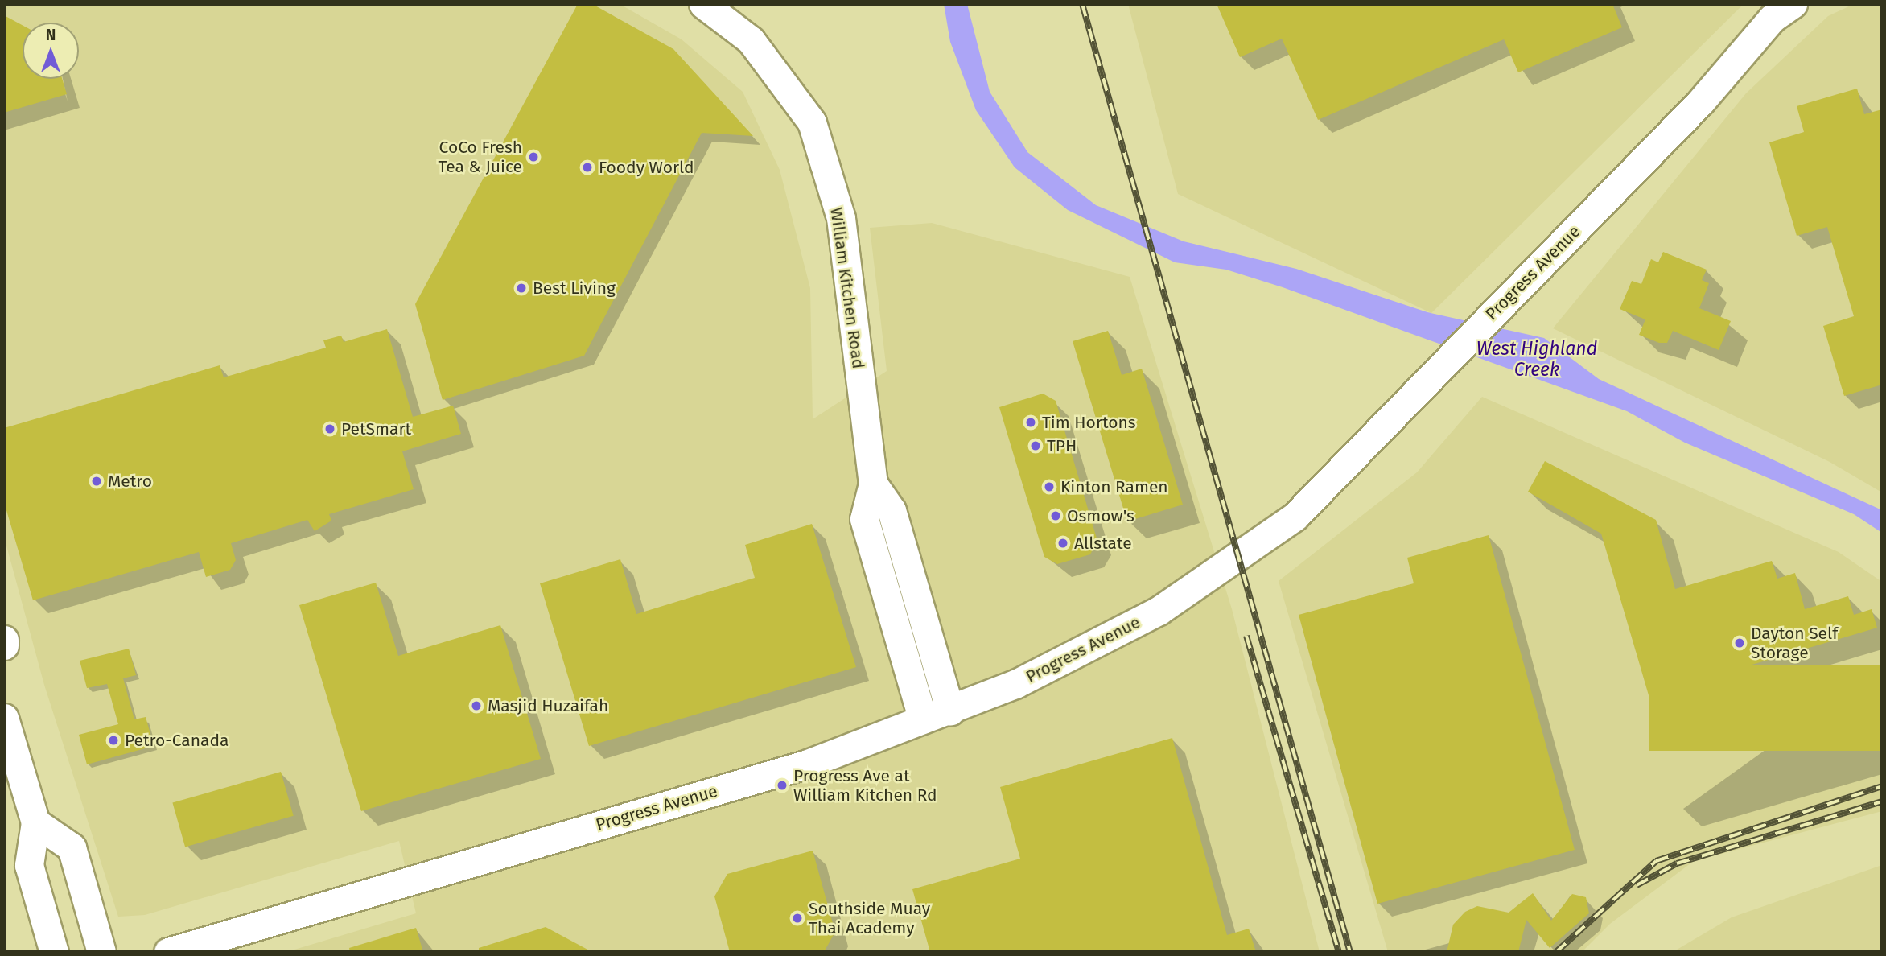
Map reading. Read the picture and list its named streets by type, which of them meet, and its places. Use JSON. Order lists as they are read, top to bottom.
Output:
{
  "streets": {
    "main road": ["Progress Avenue", "William Kitchen Road"]
  },
  "crossings": [
    ["Progress Avenue", "William Kitchen Road"]
  ],
  "water": ["West Highland Creek"],
  "places": [
    "CoCo Fresh Tea & Juice",
    "Foody World",
    "Best Living",
    "Tim Hortons",
    "PetSmart",
    "TPH",
    "Metro",
    "Kinton Ramen",
    "Osmow's",
    "Allstate",
    "Dayton Self Storage",
    "Masjid Huzaifah",
    "Petro-Canada",
    "Progress Ave at William Kitchen Rd",
    "Southside Muay Thai Academy"
  ],
  "north": "top"
}
